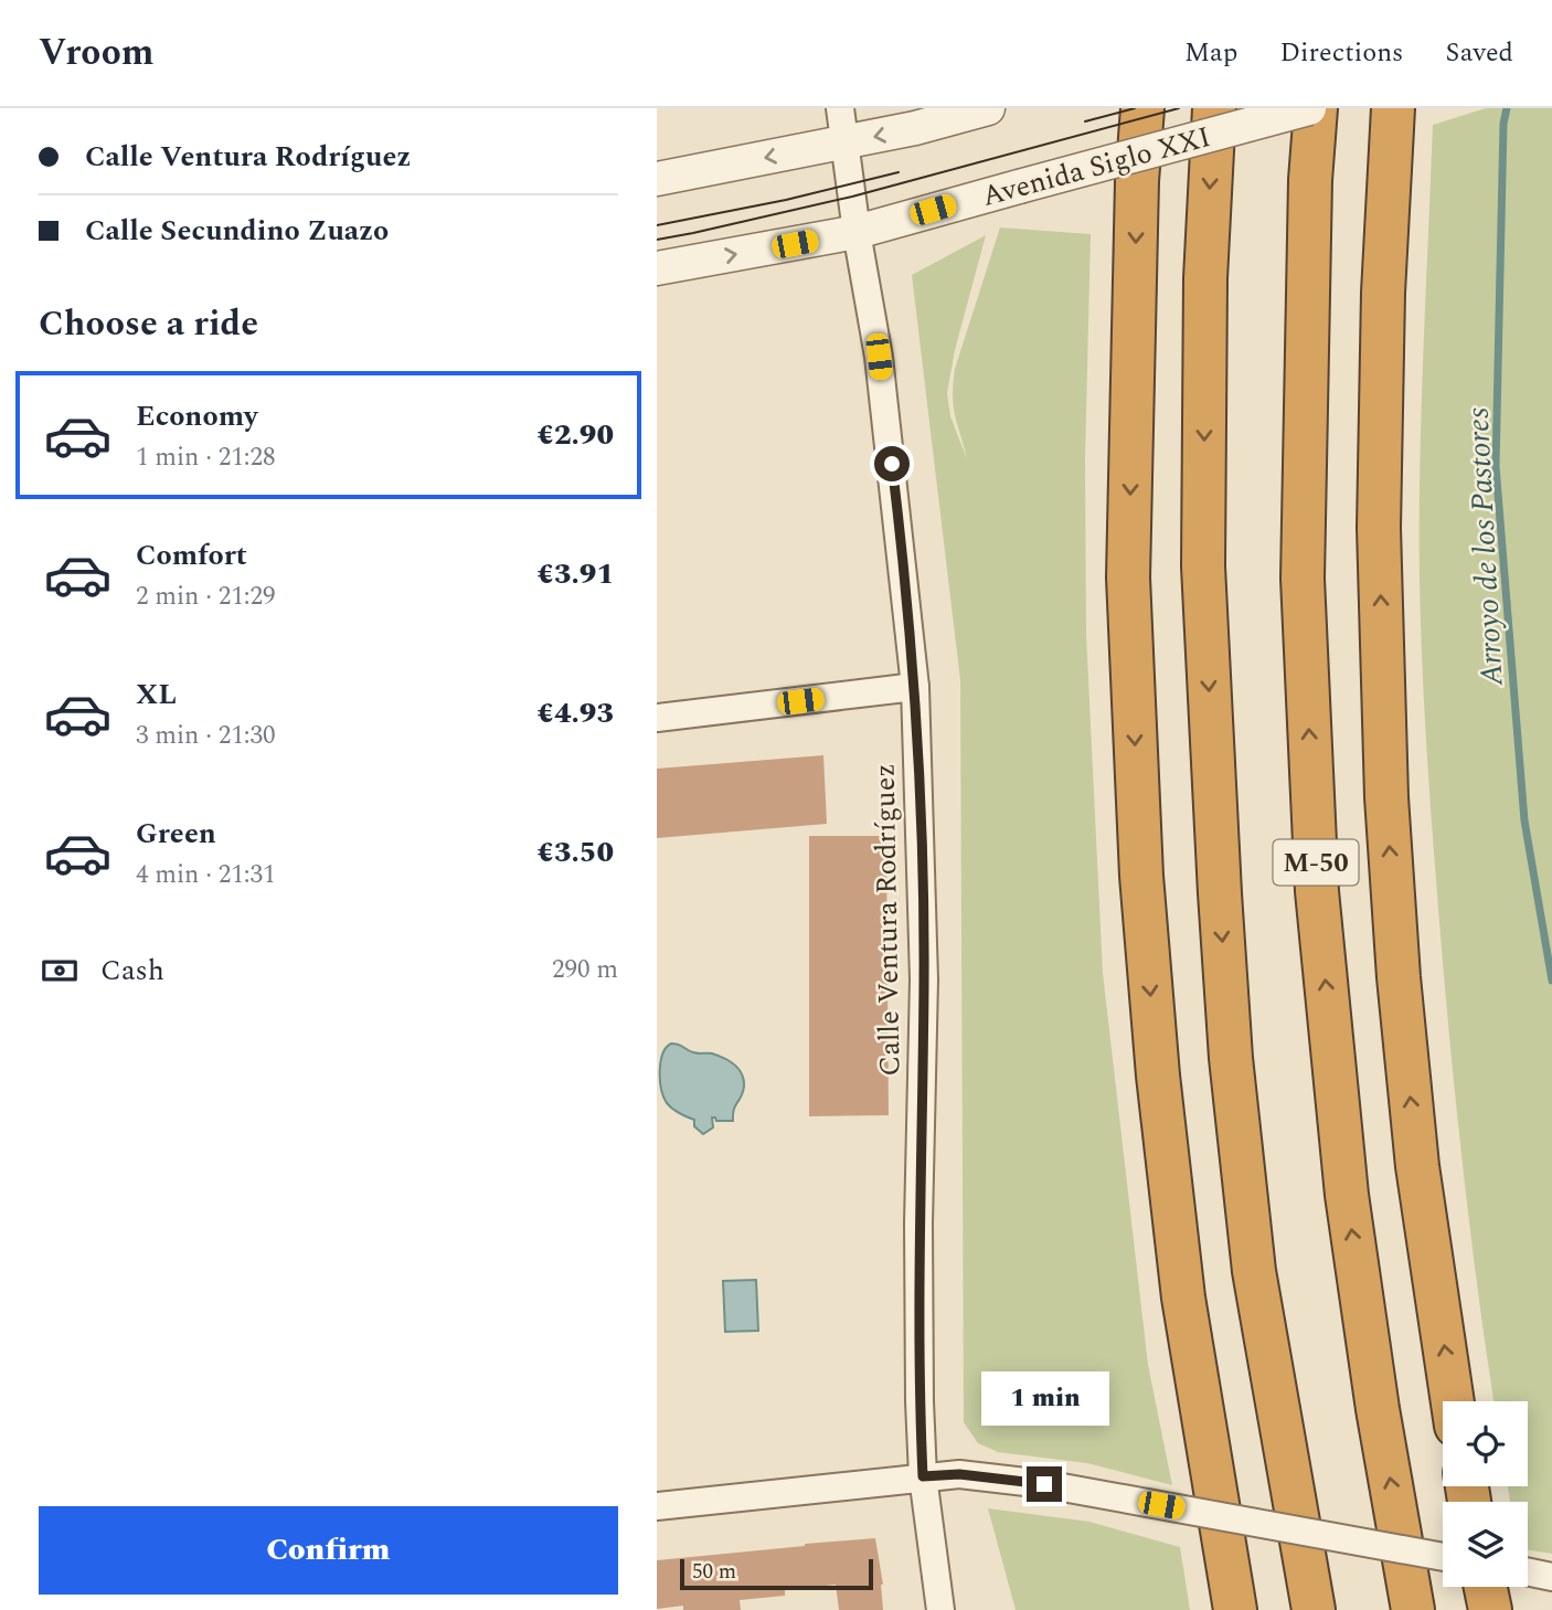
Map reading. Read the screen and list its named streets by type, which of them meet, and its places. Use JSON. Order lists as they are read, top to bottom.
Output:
{
  "streets": {
    "highway": ["M-50"],
    "street": ["Avenida Siglo XXI", "Calle Ventura Rodríguez"]
  },
  "crossings": [
    ["Avenida Siglo XXI", "Calle Ventura Rodríguez"]
  ],
  "water": ["Arroyo de los Pastores"],
  "scale_bar": "50 m",
  "page": {
    "header": "Vroom",
    "nav": ["Map", "Directions", "Saved"],
    "banner": ["Calle Ventura Rodríguez", "Calle Secundino Zuazo"],
    "heading": "Choose a ride",
    "list": [
      {
        "name": "Economy",
        "note": "1 min · 21:28",
        "value": "€2.90"
      },
      {
        "name": "Comfort",
        "note": "2 min · 21:29",
        "value": "€3.91"
      },
      {
        "name": "XL",
        "note": "3 min · 21:30",
        "value": "€4.93"
      },
      {
        "name": "Green",
        "note": "4 min · 21:31",
        "value": "€3.50"
      }
    ],
    "pay": ["Cash", "290 m"],
    "bubble": "1 min",
    "buttons": "Confirm",
    "scale": "50 m"
  }
}
